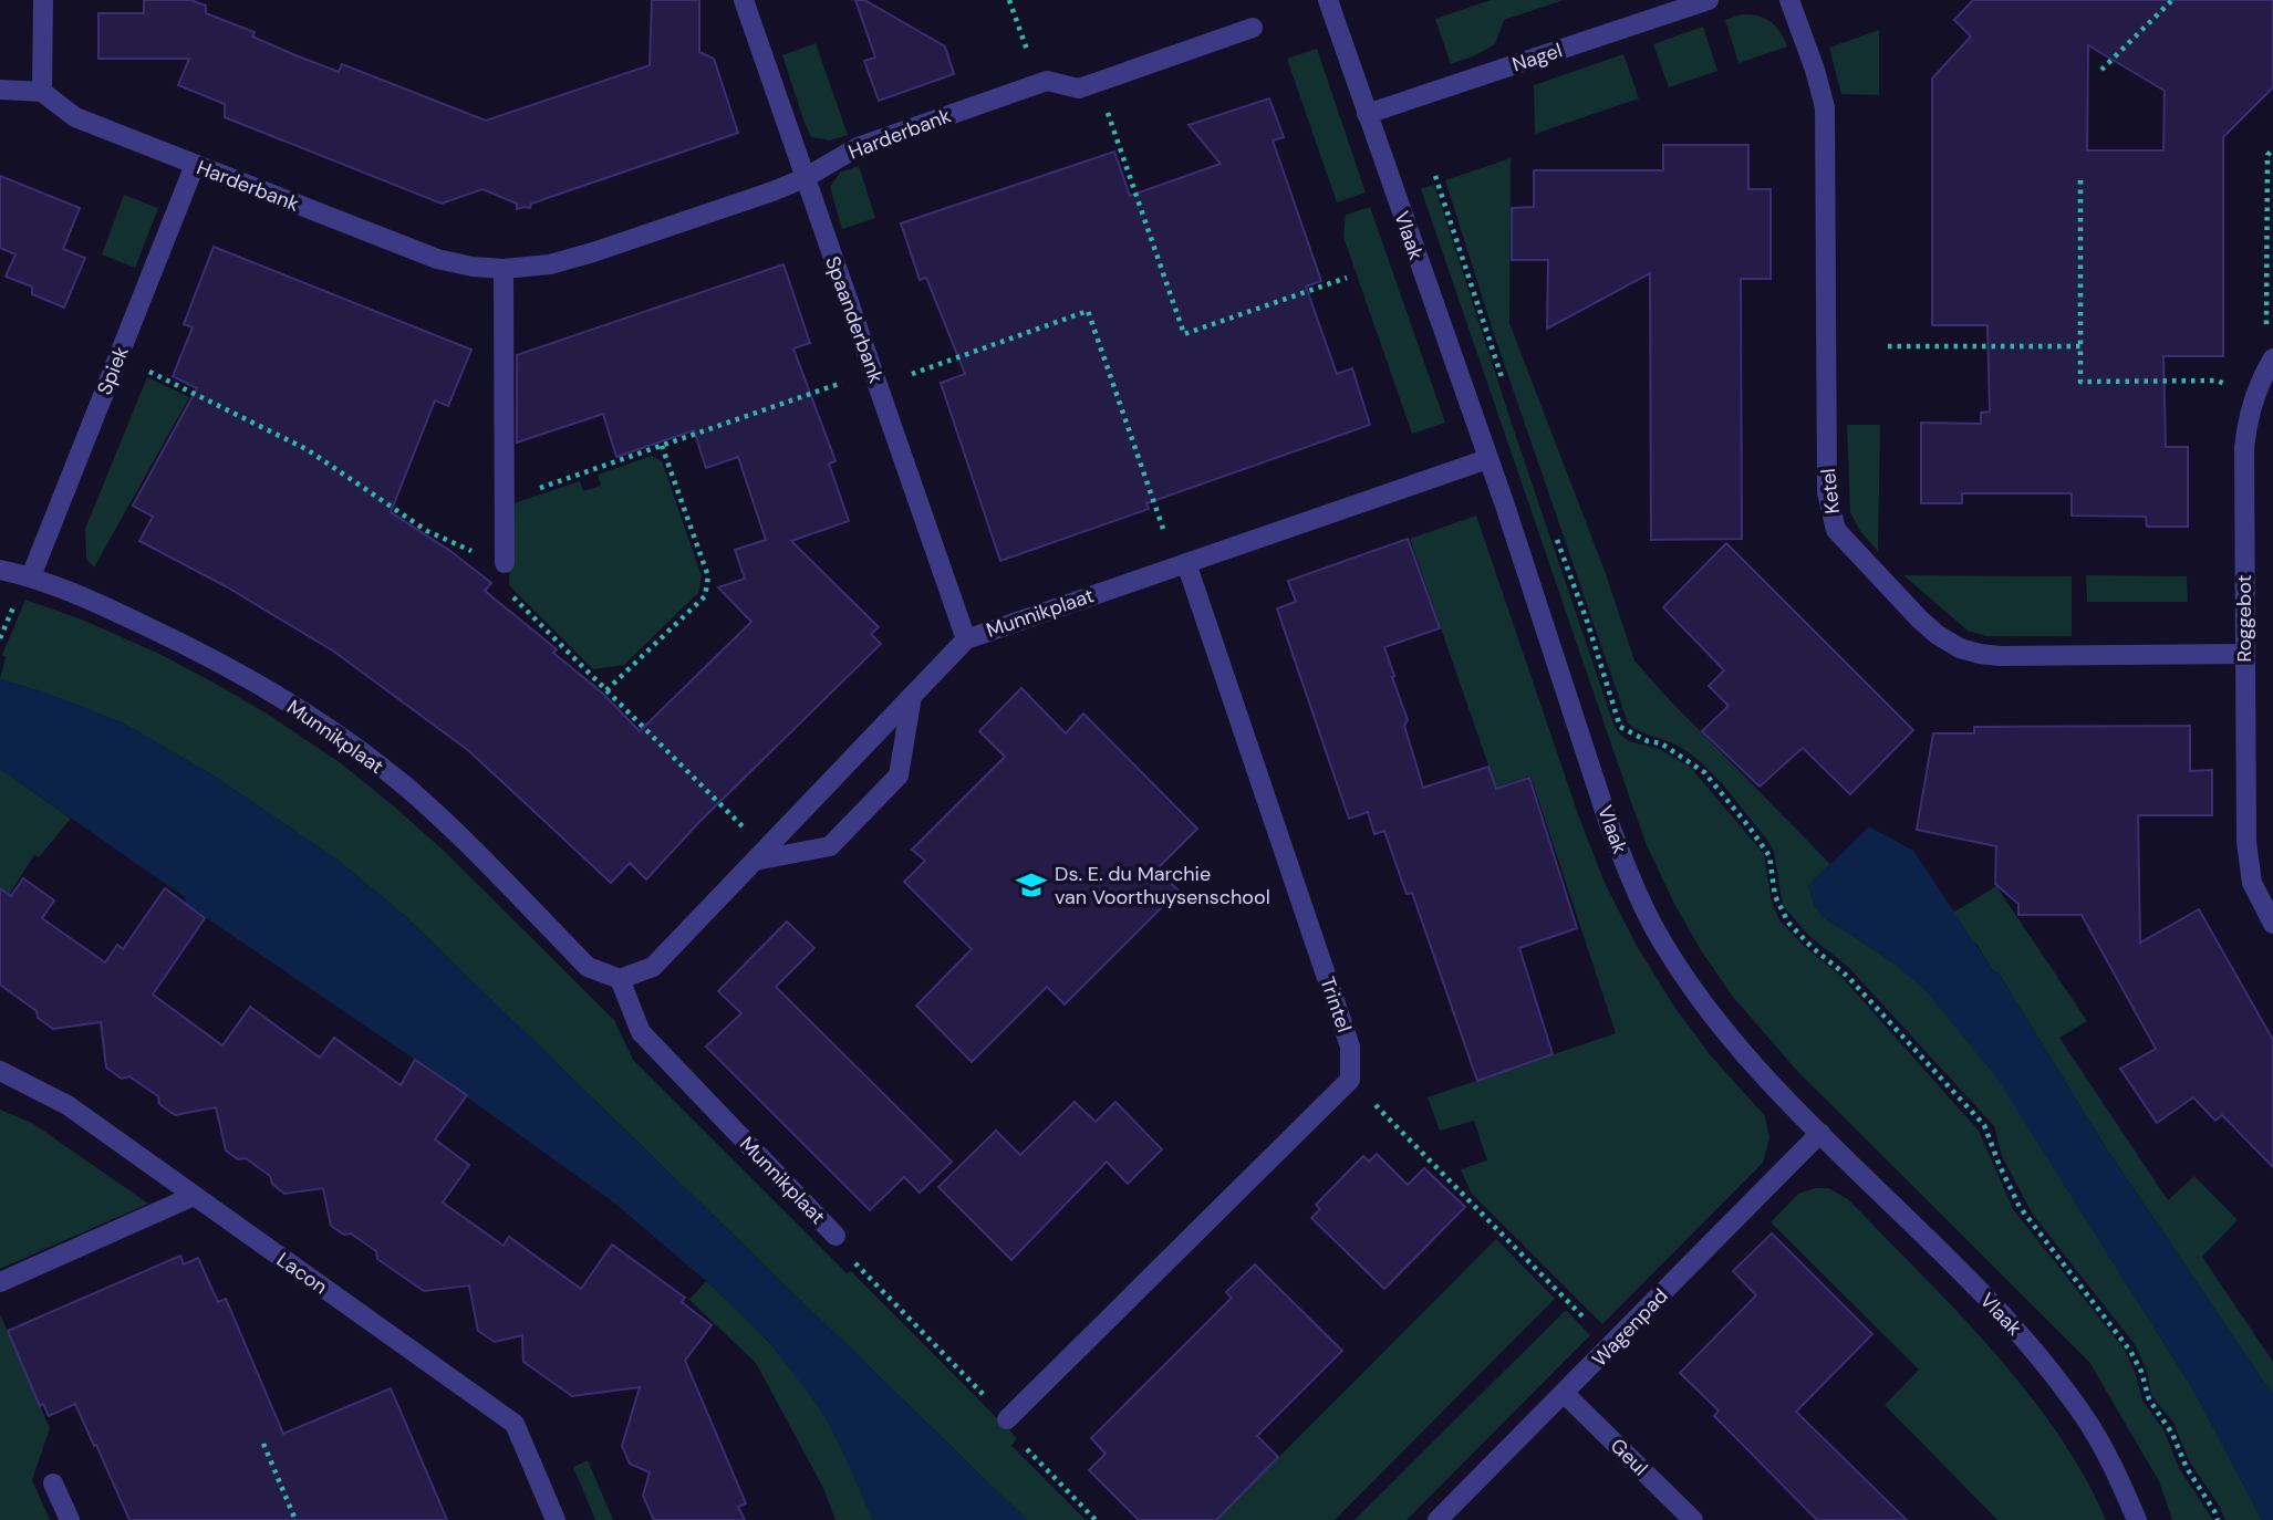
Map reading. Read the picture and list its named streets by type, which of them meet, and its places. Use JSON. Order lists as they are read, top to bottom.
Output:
{
  "streets": {
    "street": [
      "Nagel",
      "Harderbank",
      "Vlaak",
      "Spaanderbank",
      "Spiek",
      "Ketel",
      "Munnikplaat",
      "Roggebot",
      "Trintel",
      "Lacon",
      "Wagenpad",
      "Geul"
    ]
  },
  "crossings": [
    ["Nagel", "Vlaak"],
    ["Harderbank", "Spaanderbank"],
    ["Harderbank", "Spiek"],
    ["Vlaak", "Munnikplaat"],
    ["Vlaak", "Wagenpad"],
    ["Spaanderbank", "Munnikplaat"],
    ["Spiek", "Munnikplaat"],
    ["Ketel", "Roggebot"],
    ["Munnikplaat", "Trintel"],
    ["Wagenpad", "Geul"]
  ],
  "places": {
    "school or university": ["Ds. E. du Marchie van Voorthuysenschool"]
  }
}
